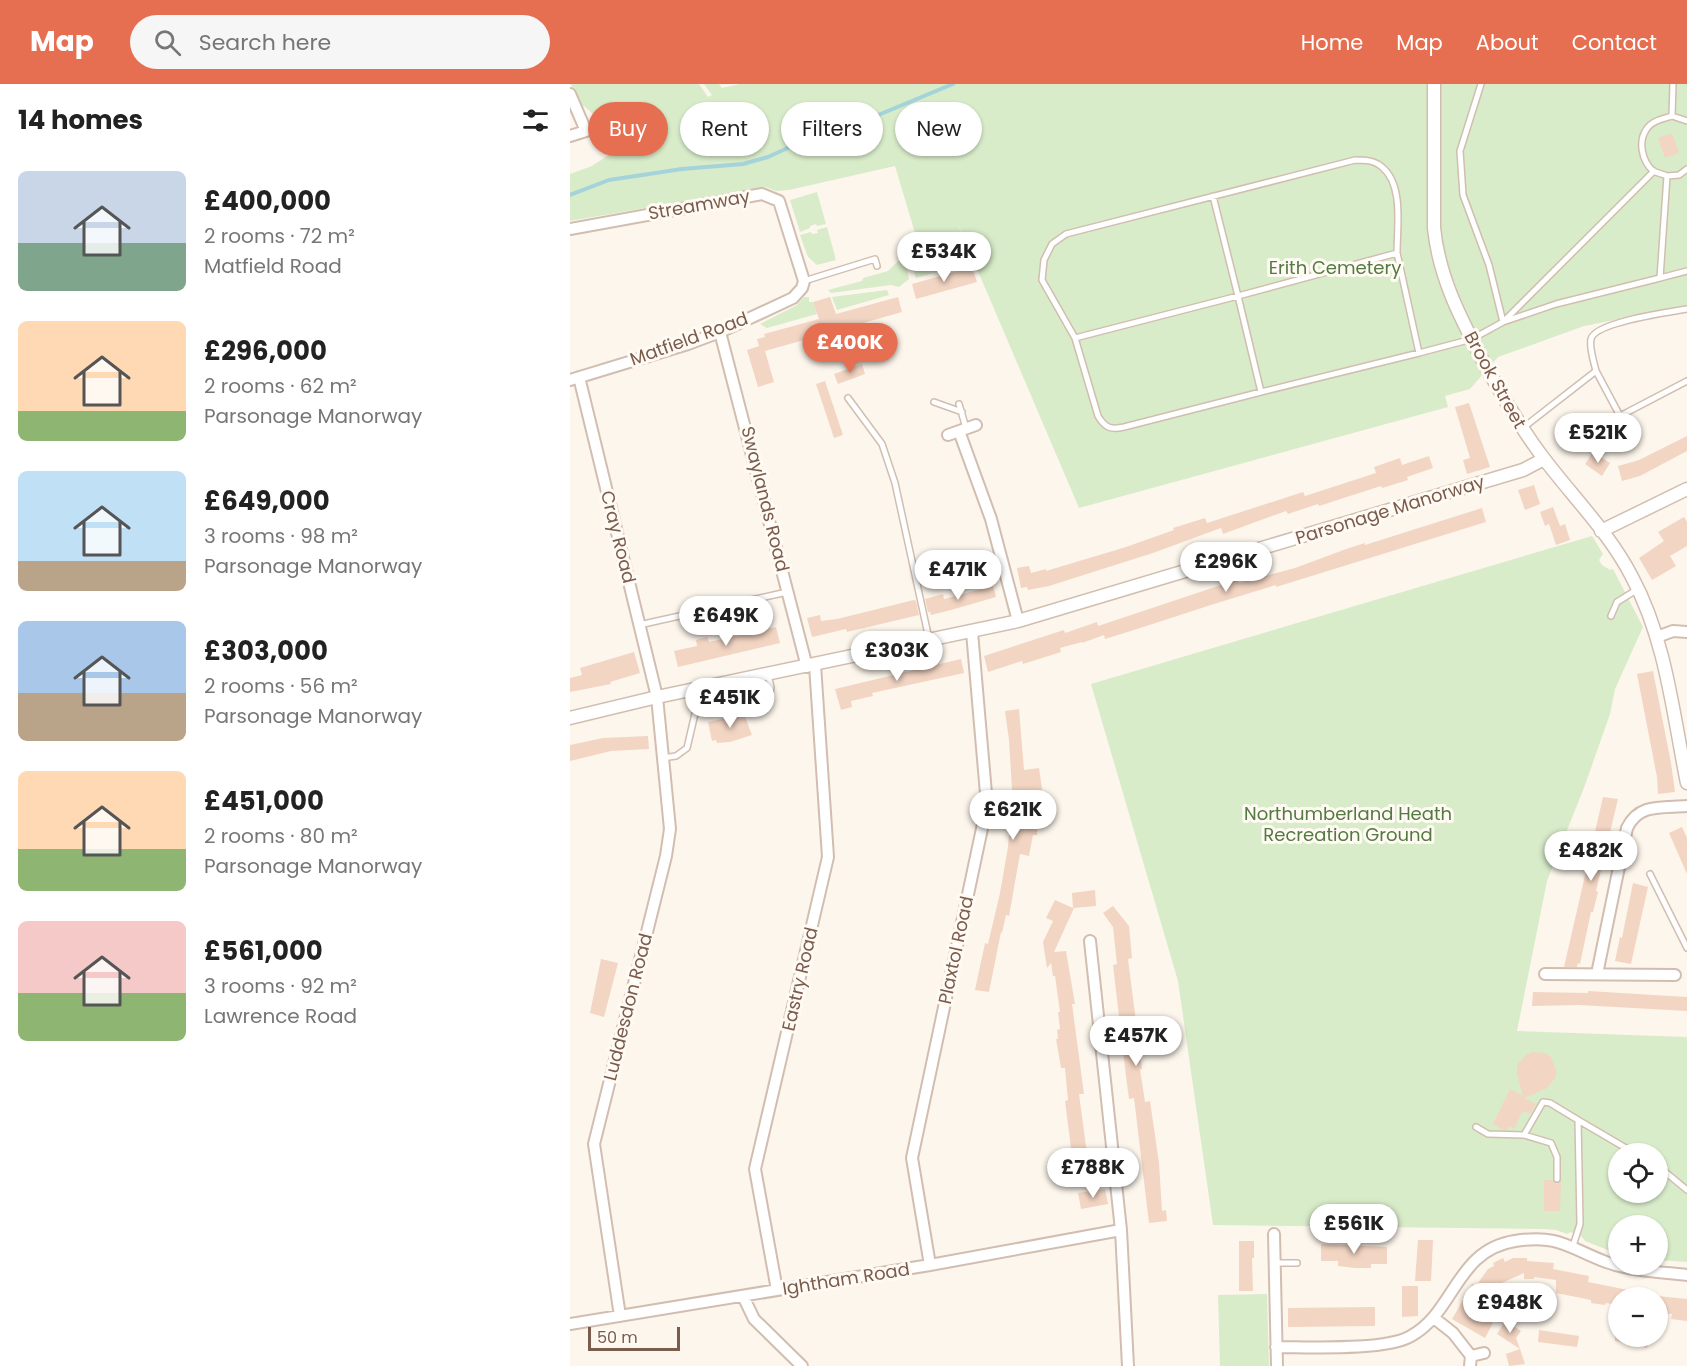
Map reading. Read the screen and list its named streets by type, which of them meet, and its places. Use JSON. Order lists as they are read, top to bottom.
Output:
{
  "streets": {
    "street": [
      "Streamway",
      "Matfield Road",
      "Brook Street",
      "Swaylands Road",
      "Parsonage Manorway",
      "Cray Road",
      "Plaxtol Road",
      "Eastry Road",
      "Luddesdon Road",
      "Ightham Road"
    ]
  },
  "crossings": [
    ["Streamway", "Matfield Road"],
    ["Matfield Road", "Swaylands Road"],
    ["Matfield Road", "Cray Road"],
    ["Brook Street", "Parsonage Manorway"],
    ["Swaylands Road", "Parsonage Manorway"],
    ["Swaylands Road", "Eastry Road"],
    ["Parsonage Manorway", "Cray Road"],
    ["Parsonage Manorway", "Plaxtol Road"],
    ["Parsonage Manorway", "Eastry Road"],
    ["Parsonage Manorway", "Luddesdon Road"],
    ["Cray Road", "Luddesdon Road"],
    ["Plaxtol Road", "Ightham Road"],
    ["Eastry Road", "Ightham Road"],
    ["Luddesdon Road", "Ightham Road"]
  ],
  "parks": ["Erith Cemetery", "Northumberland Heath Recreation Ground"],
  "scale_bar": "50 m",
  "page": {
    "header": "Map",
    "search": "Search here",
    "nav": [
      "Home",
      "Map",
      "About",
      "Contact"
    ],
    "heading": "14 homes",
    "chip": [
      "Buy",
      "Rent",
      "Filters",
      "New"
    ],
    "list": [
      {
        "name": "£400,000",
        "note": "2 rooms · 72 m² · Matfield Road"
      },
      {
        "name": "£296,000",
        "note": "2 rooms · 62 m² · Parsonage Manorway"
      },
      {
        "name": "£649,000",
        "note": "3 rooms · 98 m² · Parsonage Manorway"
      },
      {
        "name": "£303,000",
        "note": "2 rooms · 56 m² · Parsonage Manorway"
      },
      {
        "name": "£451,000",
        "note": "2 rooms · 80 m² · Parsonage Manorway"
      },
      {
        "name": "£561,000",
        "note": "3 rooms · 92 m² · Lawrence Road"
      }
    ],
    "price": [
      "£534K",
      "£400K",
      "£521K",
      "£296K",
      "£471K",
      "£649K",
      "£303K",
      "£451K",
      "£621K",
      "£482K",
      "£457K",
      "£788K",
      "£561K",
      "£948K"
    ],
    "map_buttons": ["+", "−"],
    "scale": "50 m"
  }
}
